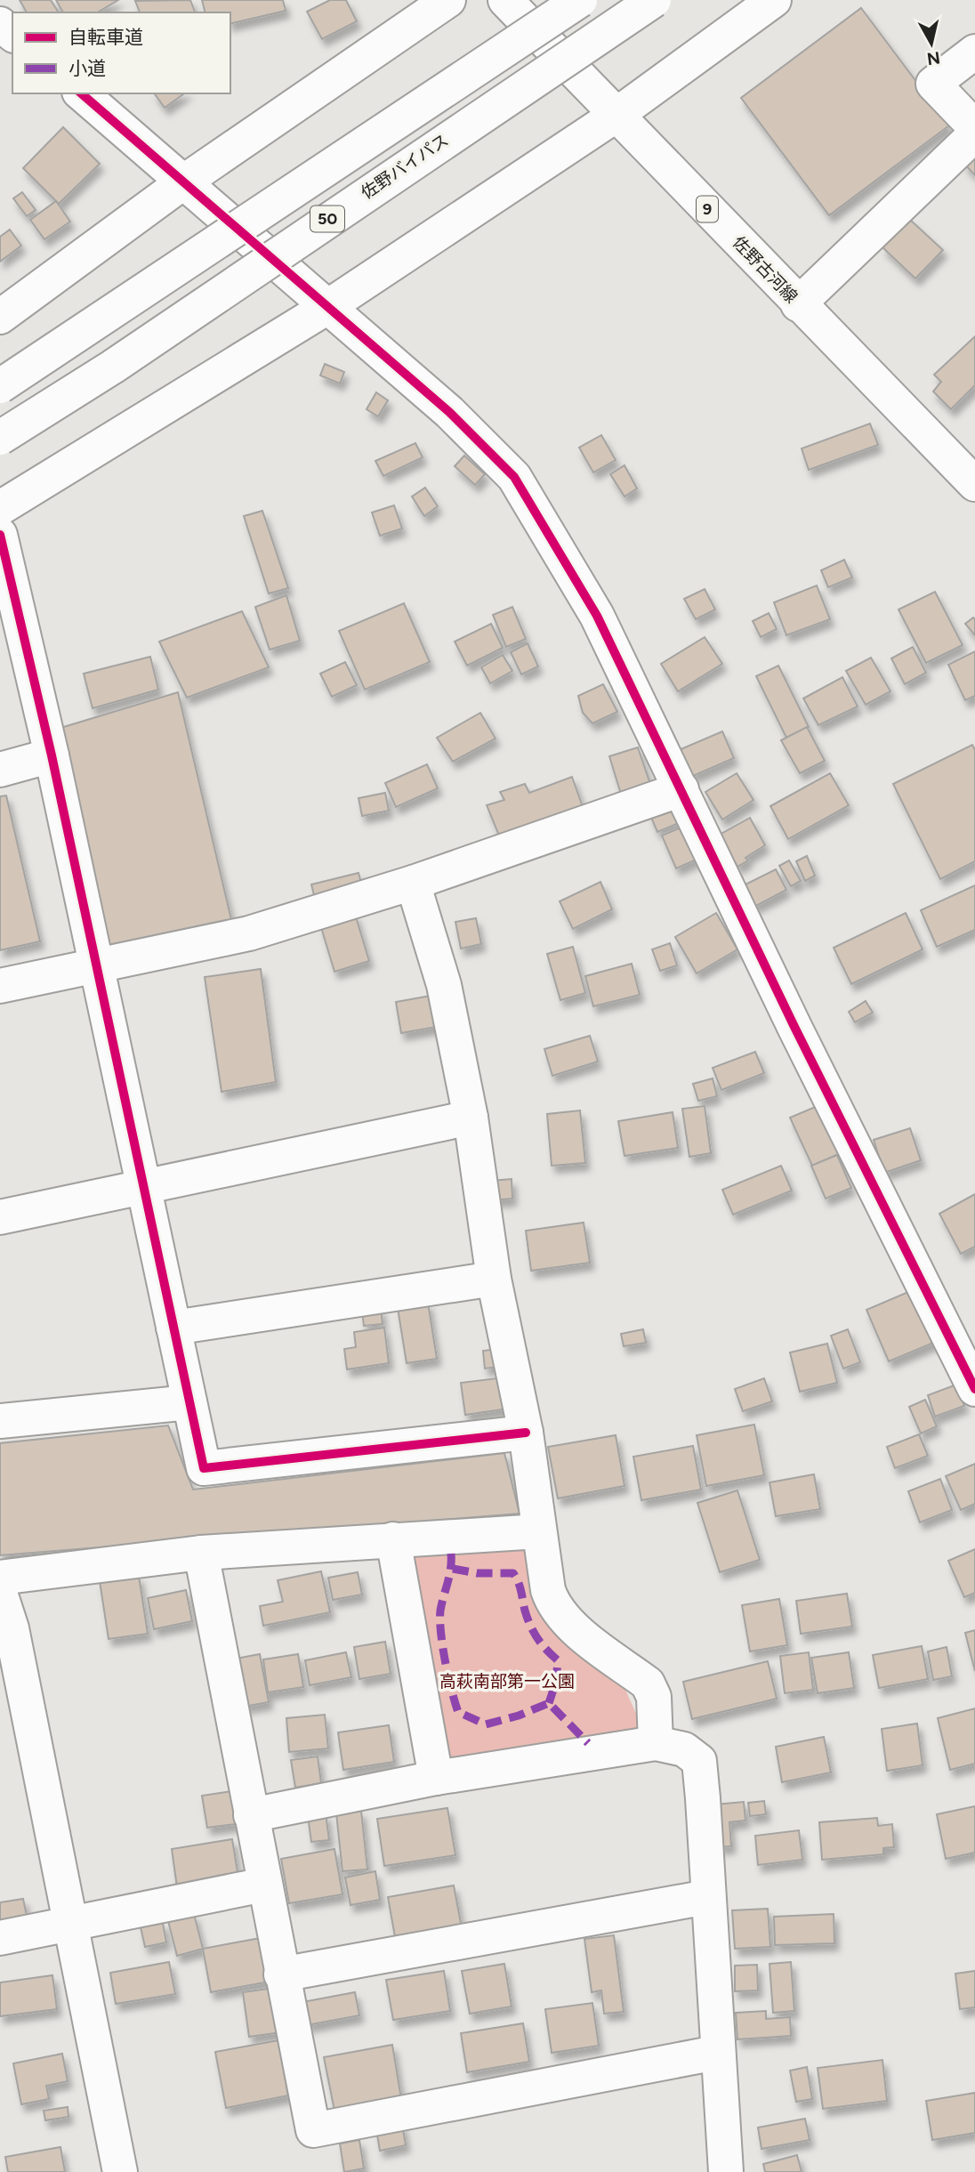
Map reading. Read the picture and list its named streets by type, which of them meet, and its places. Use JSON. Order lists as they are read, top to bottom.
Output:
{
  "streets": {
    "main road": [
      "佐野バイパス",
      "9",
      "50",
      "佐野古河線"
    ]
  },
  "parks": ["高萩南部第一公園"],
  "legend": ["自転車道", "小道"],
  "north": "bottom"
}
